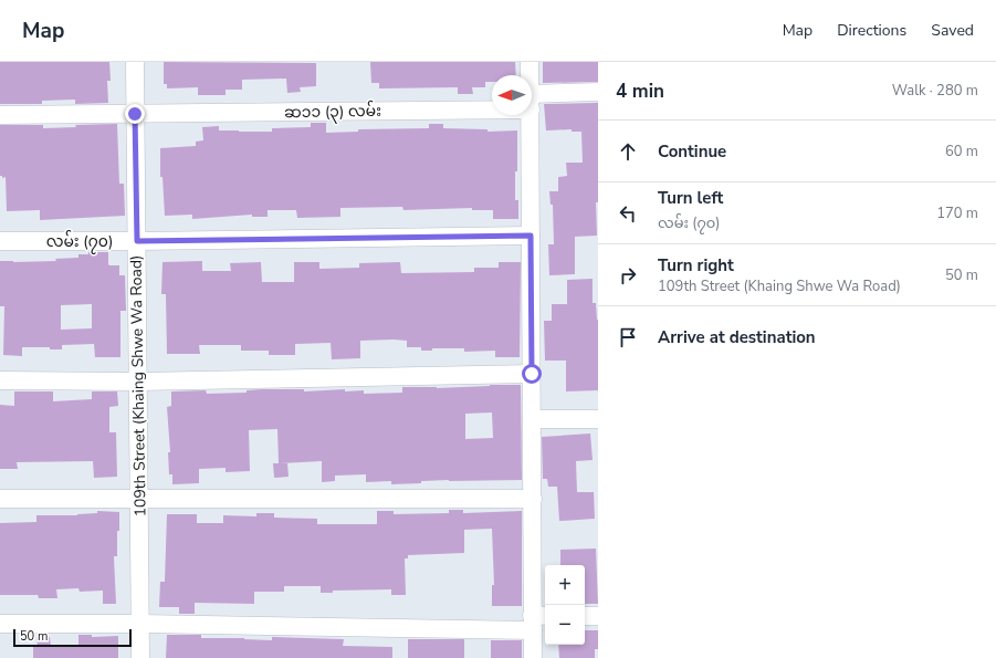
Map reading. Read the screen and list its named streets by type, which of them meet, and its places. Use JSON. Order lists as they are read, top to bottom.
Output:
{
  "streets": {
    "street": ["ဆ၁၁ (၃) လမ်း", "လမ်း (၇၀)", "109th Street (Khaing Shwe Wa Road)"]
  },
  "crossings": [
    ["ဆ၁၁ (၃) လမ်း", "109th Street (Khaing Shwe Wa Road)"],
    ["လမ်း (၇၀)", "109th Street (Khaing Shwe Wa Road)"]
  ],
  "scale_bar": "50 m",
  "north": "left",
  "page": {
    "header": "Map",
    "nav": ["Map", "Directions", "Saved"],
    "heading": ["4 min", "Walk · 280 m"],
    "list": [
      ["Continue", "60 m"],
      ["Turn left", "လမ်း (၇၀)", "170 m"],
      ["Turn right", "109th Street (Khaing Shwe Wa Road)", "50 m"],
      "Arrive at destination"
    ],
    "map_buttons": ["+", "−"],
    "scale": "50 m"
  }
}
